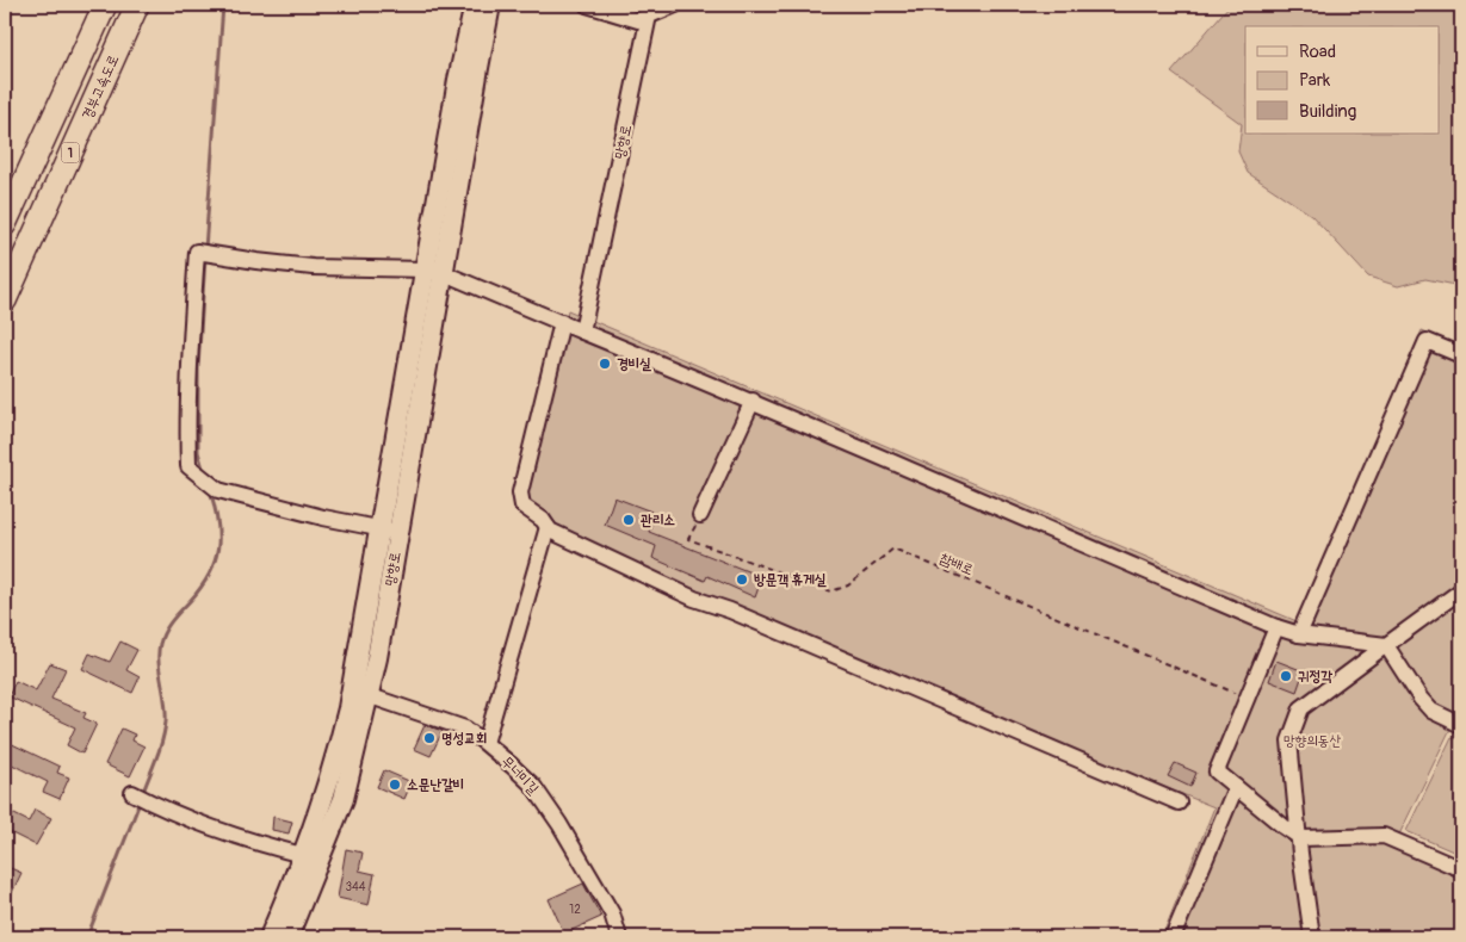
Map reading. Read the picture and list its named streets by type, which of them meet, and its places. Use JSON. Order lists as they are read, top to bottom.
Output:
{
  "streets": {
    "highway": ["경부고속도로", "1"],
    "main road": ["망향로"],
    "street": ["무너미길"],
    "path": ["참배로"]
  },
  "crossings": [
    ["망향로", "무너미길"]
  ],
  "parks": ["망향의동산"],
  "places": [
    "경비실",
    "관리소",
    "방문객 휴게실",
    "귀정각",
    "명성교회",
    "소문난갈비"
  ],
  "house_numbers": ["344", "12"],
  "legend": ["Road", "Park", "Building"]
}
